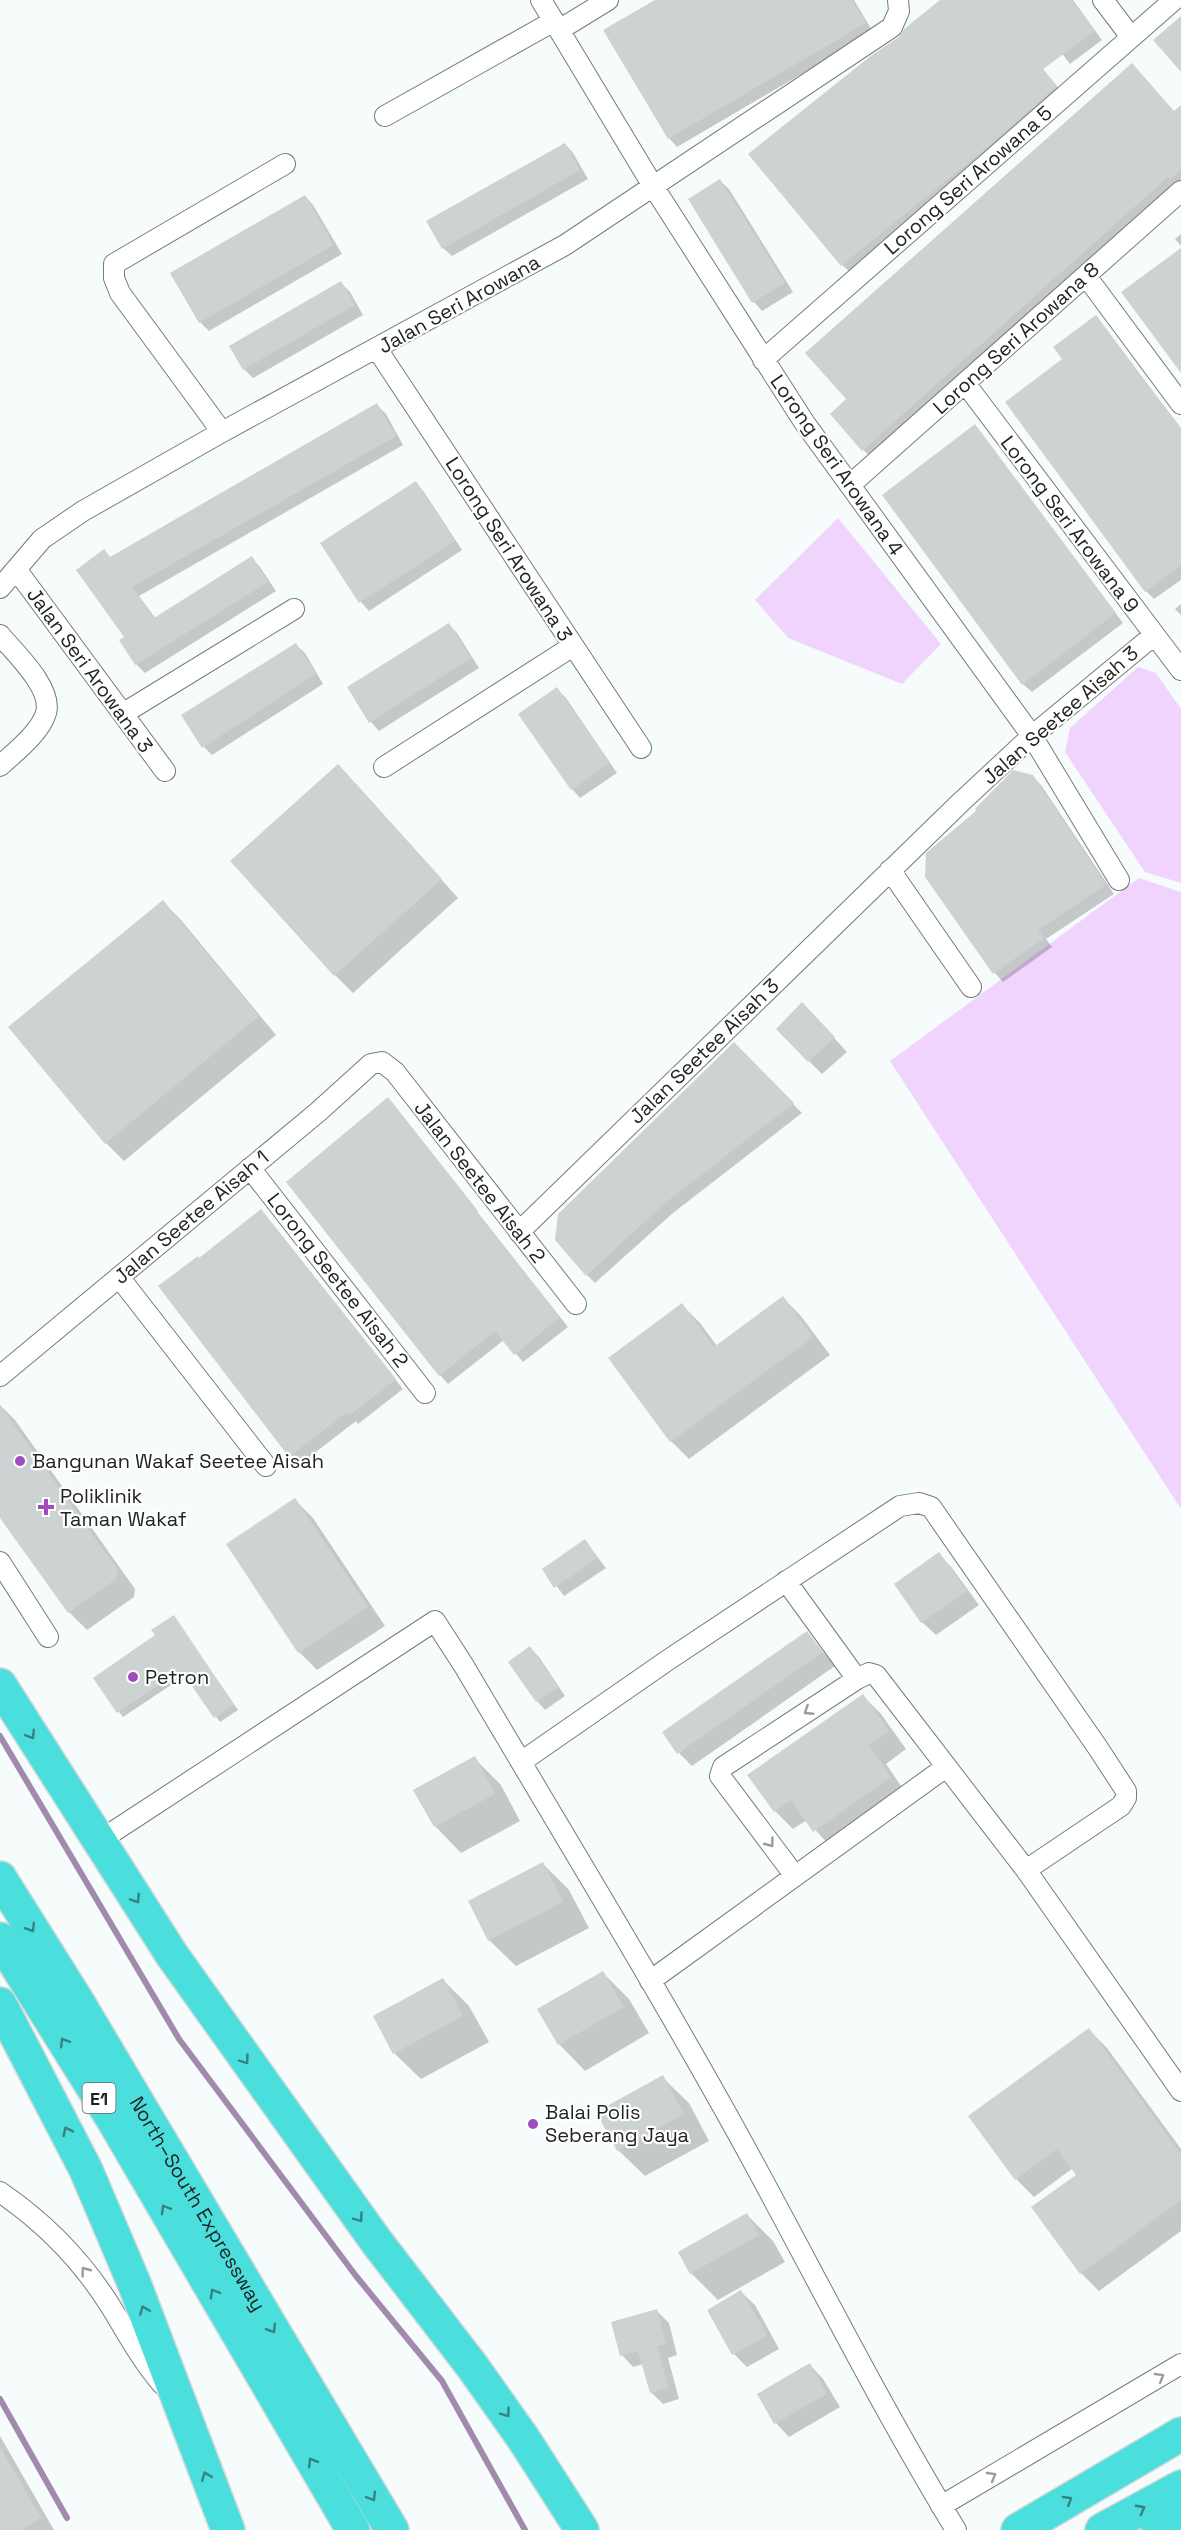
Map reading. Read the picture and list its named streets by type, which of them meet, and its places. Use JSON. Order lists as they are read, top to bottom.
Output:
{
  "streets": {
    "highway": ["E1", "North–South Expressway"],
    "street": [
      "Lorong Seri Arowana 5",
      "Jalan Seri Arowana",
      "Lorong Seri Arowana 8",
      "Lorong Seri Arowana 4",
      "Lorong Seri Arowana 9",
      "Lorong Seri Arowana 3",
      "Jalan Seri Arowana 3",
      "Jalan Seetee Aisah 3",
      "Jalan Seetee Aisah 2",
      "Jalan Seetee Aisah 1",
      "Lorong Seetee Aisah 2"
    ]
  },
  "crossings": [
    ["Lorong Seri Arowana 5", "Lorong Seri Arowana 4"],
    ["Jalan Seri Arowana", "Lorong Seri Arowana 4"],
    ["Jalan Seri Arowana", "Lorong Seri Arowana 3"],
    ["Jalan Seri Arowana", "Jalan Seri Arowana 3"],
    ["Lorong Seri Arowana 8", "Lorong Seri Arowana 4"],
    ["Lorong Seri Arowana 8", "Lorong Seri Arowana 9"],
    ["Lorong Seri Arowana 4", "Jalan Seetee Aisah 3"],
    ["Lorong Seri Arowana 9", "Jalan Seetee Aisah 3"],
    ["Jalan Seetee Aisah 3", "Jalan Seetee Aisah 2"],
    ["Jalan Seetee Aisah 2", "Jalan Seetee Aisah 1"],
    ["Jalan Seetee Aisah 1", "Lorong Seetee Aisah 2"]
  ],
  "places": {
    "other": ["Bangunan Wakaf Seetee Aisah", "Petron", "Balai Polis Seberang Jaya"],
    "health": ["Poliklinik Taman Wakaf"]
  }
}
